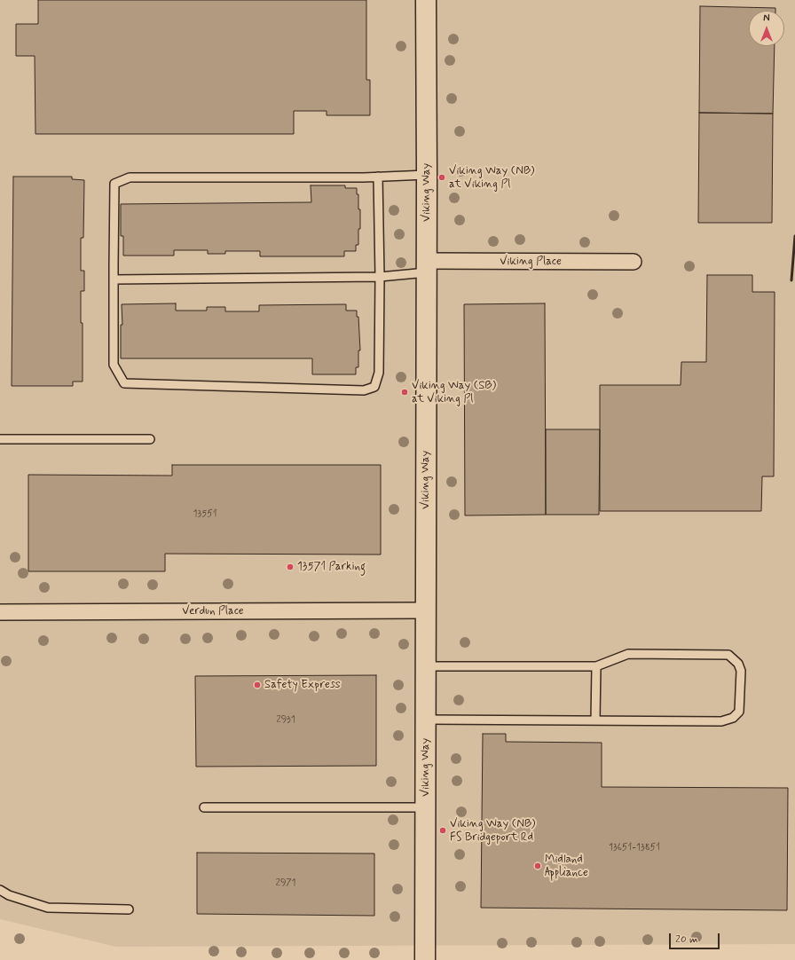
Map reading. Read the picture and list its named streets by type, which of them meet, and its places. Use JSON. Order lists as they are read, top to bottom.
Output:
{
  "streets": {
    "street": ["Viking Way", "Viking Place", "Verdun Place"]
  },
  "crossings": [
    ["Viking Way", "Viking Place"],
    ["Viking Way", "Verdun Place"]
  ],
  "places": [
    "Viking Way (NB) at Viking Pl",
    "Viking Way (SB) at Viking Pl",
    "13571 Parking",
    "Safety Express",
    "Viking Way (NB) FS Bridgeport Rd",
    "Midland Appliance"
  ],
  "house_numbers": [
    "13551",
    "2931",
    "13651-13851",
    "2971"
  ],
  "scale_bar": "20 m",
  "north": "top"
}
